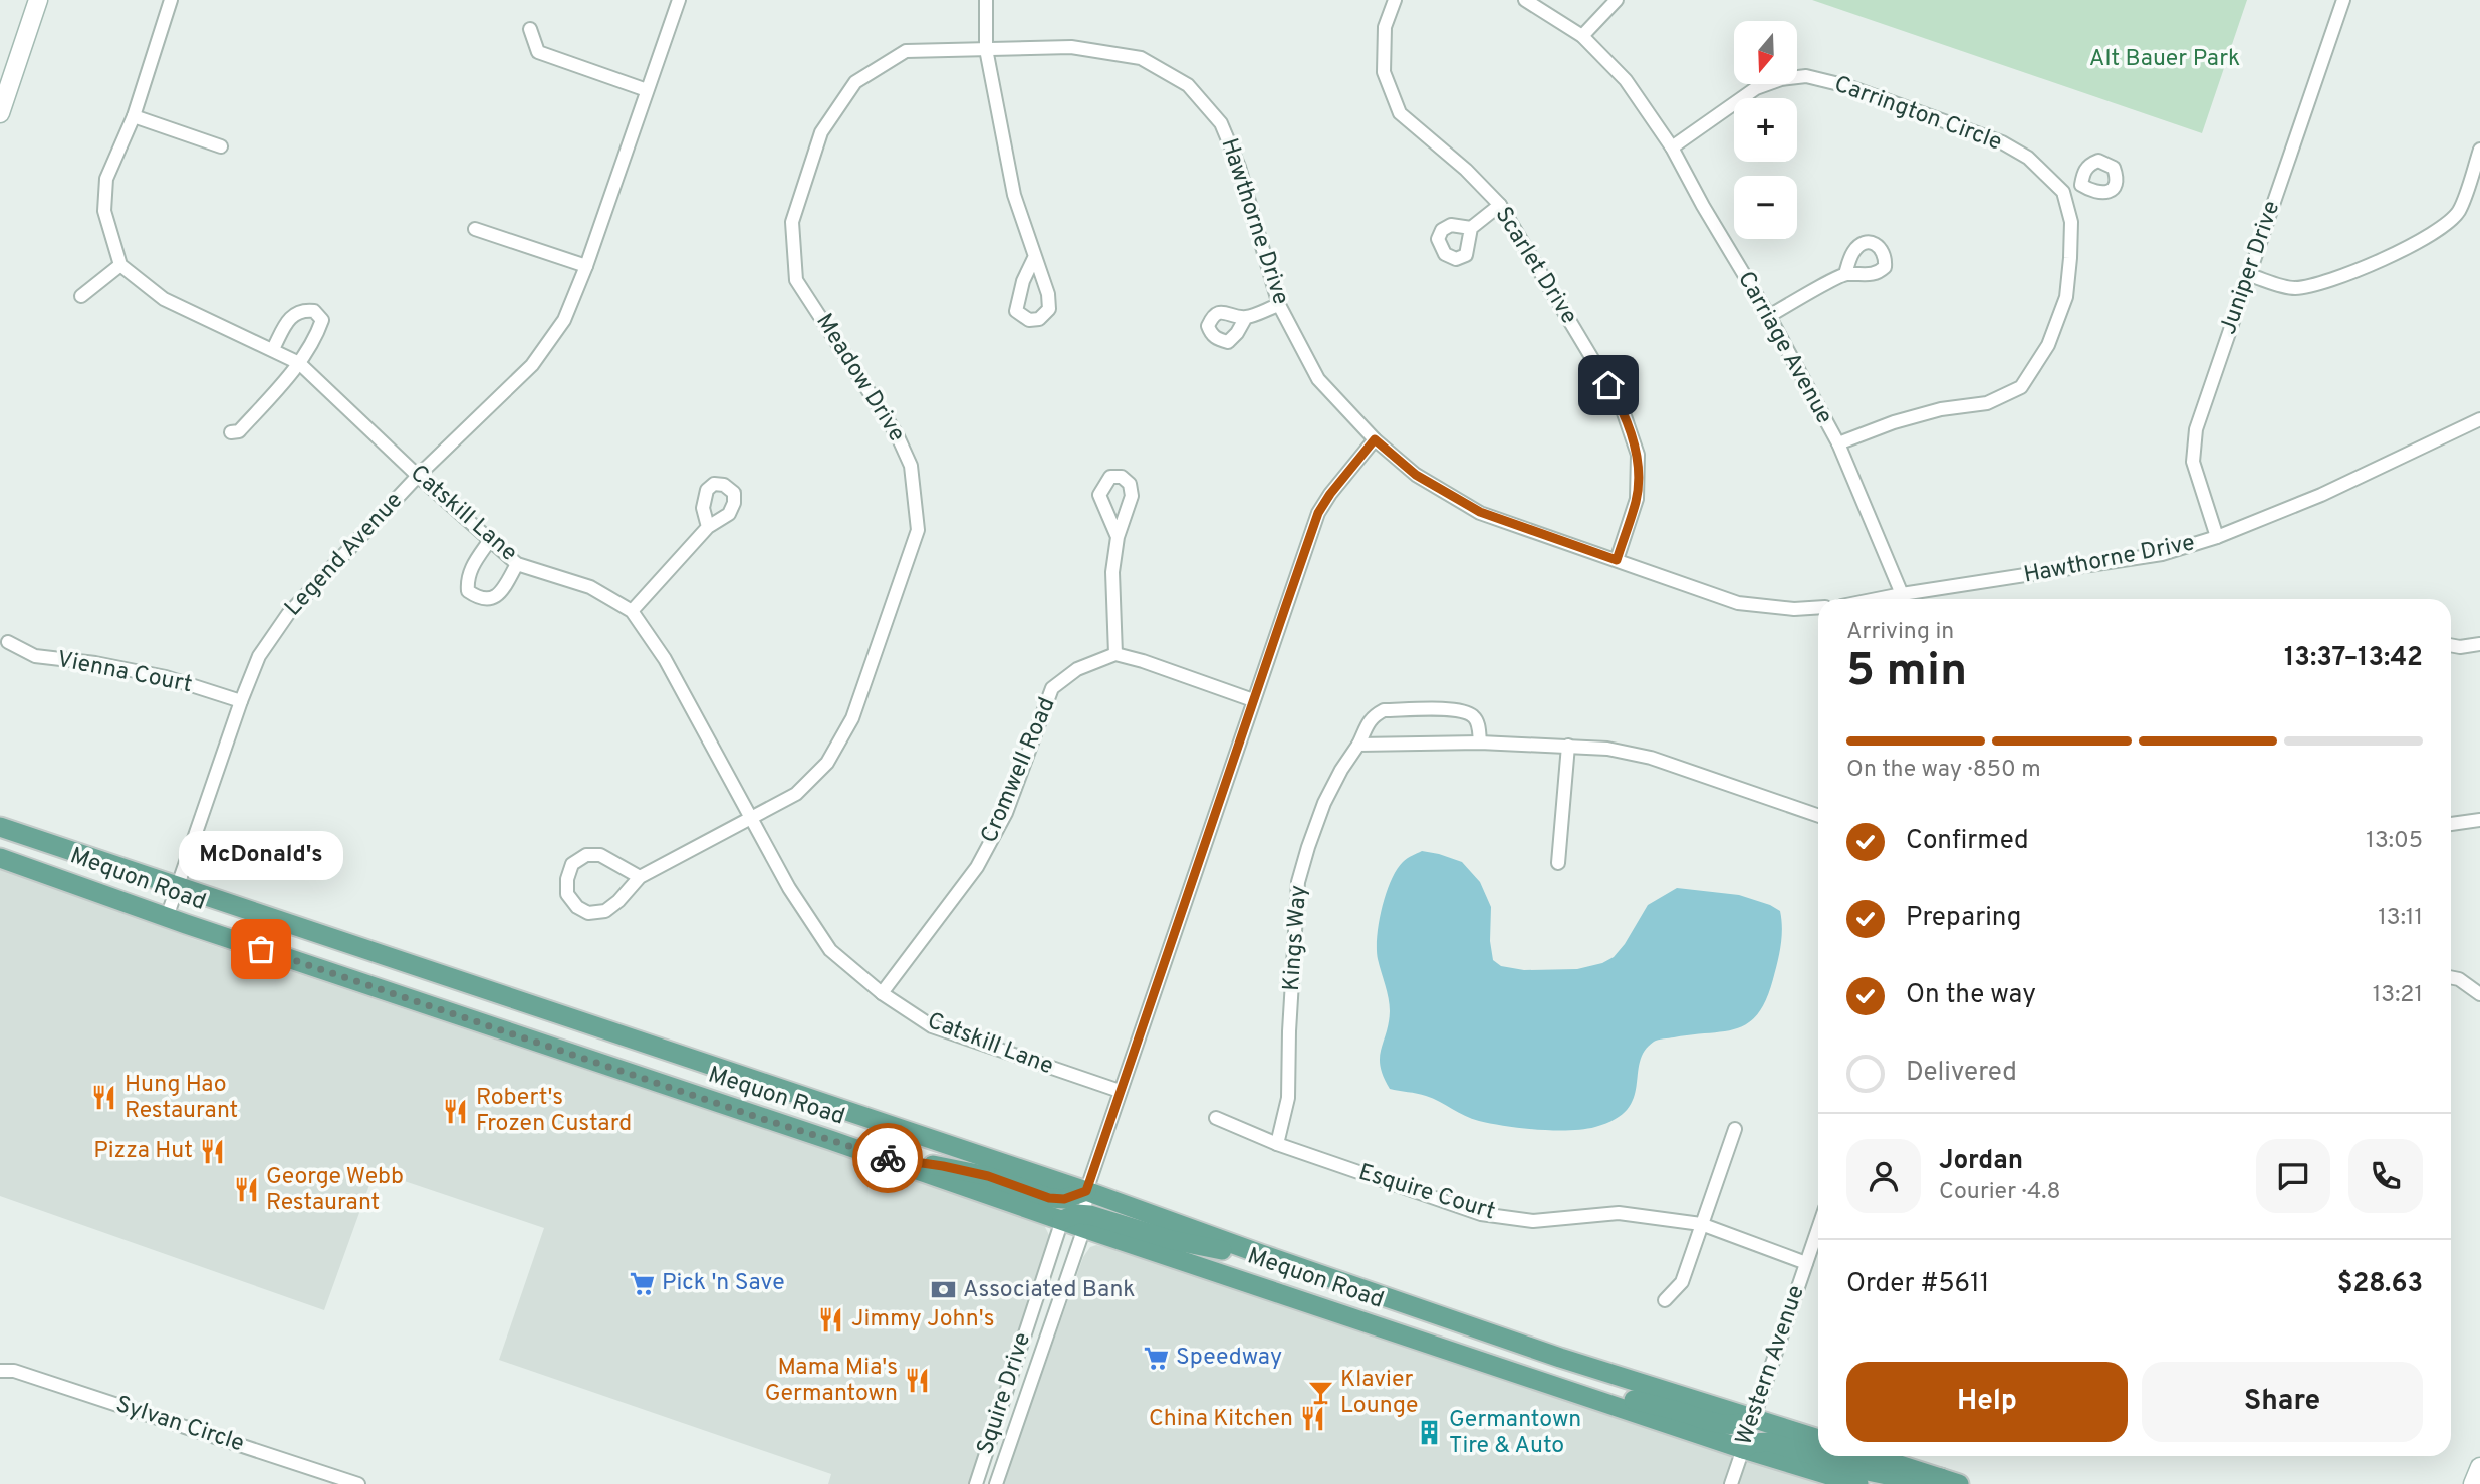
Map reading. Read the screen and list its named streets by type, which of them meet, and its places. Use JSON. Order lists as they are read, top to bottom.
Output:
{
  "streets": {
    "main road": ["Mequon Road"],
    "street": [
      "Carrington Circle",
      "Hawthorne Drive",
      "Scarlet Drive",
      "Juniper Drive",
      "Carriage Avenue",
      "Meadow Drive",
      "Catskill Lane",
      "Legend Avenue",
      "Vienna Court",
      "Cromwell Road",
      "Kings Way",
      "Esquire Court",
      "Western Avenue",
      "Squire Drive",
      "Sylvan Circle"
    ]
  },
  "crossings": [
    ["Carrington Circle", "Carriage Avenue"],
    ["Hawthorne Drive", "Scarlet Drive"],
    ["Hawthorne Drive", "Juniper Drive"],
    ["Hawthorne Drive", "Meadow Drive"],
    ["Hawthorne Drive", "Squire Drive"],
    ["Meadow Drive", "Catskill Lane"],
    ["Catskill Lane", "Legend Avenue"],
    ["Catskill Lane", "Cromwell Road"],
    ["Catskill Lane", "Squire Drive"],
    ["Legend Avenue", "Vienna Court"],
    ["Legend Avenue", "Mequon Road"],
    ["Mequon Road", "Western Avenue"],
    ["Mequon Road", "Squire Drive"],
    ["Kings Way", "Esquire Court"],
    ["Esquire Court", "Western Avenue"]
  ],
  "parks": ["Alt Bauer Park"],
  "places": {
    "other": ["McDonald's"],
    "restaurant": [
      "Hung Hao Restaurant",
      "Robert's Frozen Custard",
      "Pizza Hut",
      "George Webb Restaurant",
      "Jimmy John's",
      "Mama Mia's Germantown",
      "China Kitchen"
    ],
    "supermarket": ["Pick 'n Save", "Speedway"],
    "bank": ["Associated Bank"],
    "bar": ["Klavier Lounge"],
    "building": ["Germantown Tire & Auto"]
  },
  "north": "bottom",
  "page": {
    "map_buttons": ["+", "−"],
    "heading": ["5 min", "Arriving in", "13:37–13:42"],
    "panel": [
      "Jordan",
      "Courier · 4.8",
      "Order #5611",
      "$28.63"
    ],
    "bar": "On the way · 850 m",
    "list": [
      ["Confirmed", "13:05"],
      ["Preparing", "13:11"],
      ["On the way", "13:21"],
      "Delivered"
    ],
    "bubble": "McDonald's",
    "buttons": ["Help", "Share"]
  }
}
